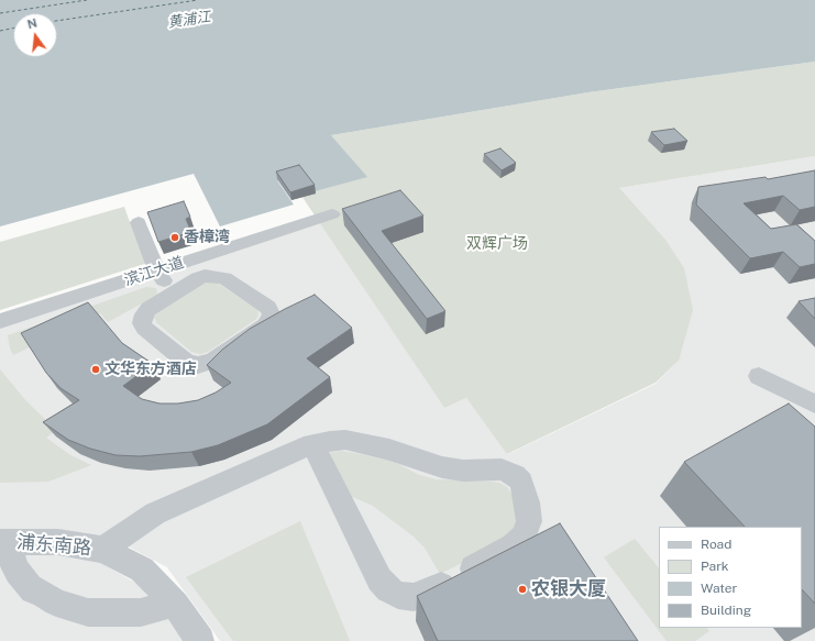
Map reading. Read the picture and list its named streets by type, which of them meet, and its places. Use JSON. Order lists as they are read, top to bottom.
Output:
{
  "streets": {
    "street": ["滨江大道", "浦东南路"]
  },
  "water": ["黄浦江"],
  "parks": ["双辉广场"],
  "places": ["香樟湾", "文华东方酒店", "农银大厦"],
  "legend": [
    "Road",
    "Park",
    "Water",
    "Building"
  ],
  "north": "top"
}
